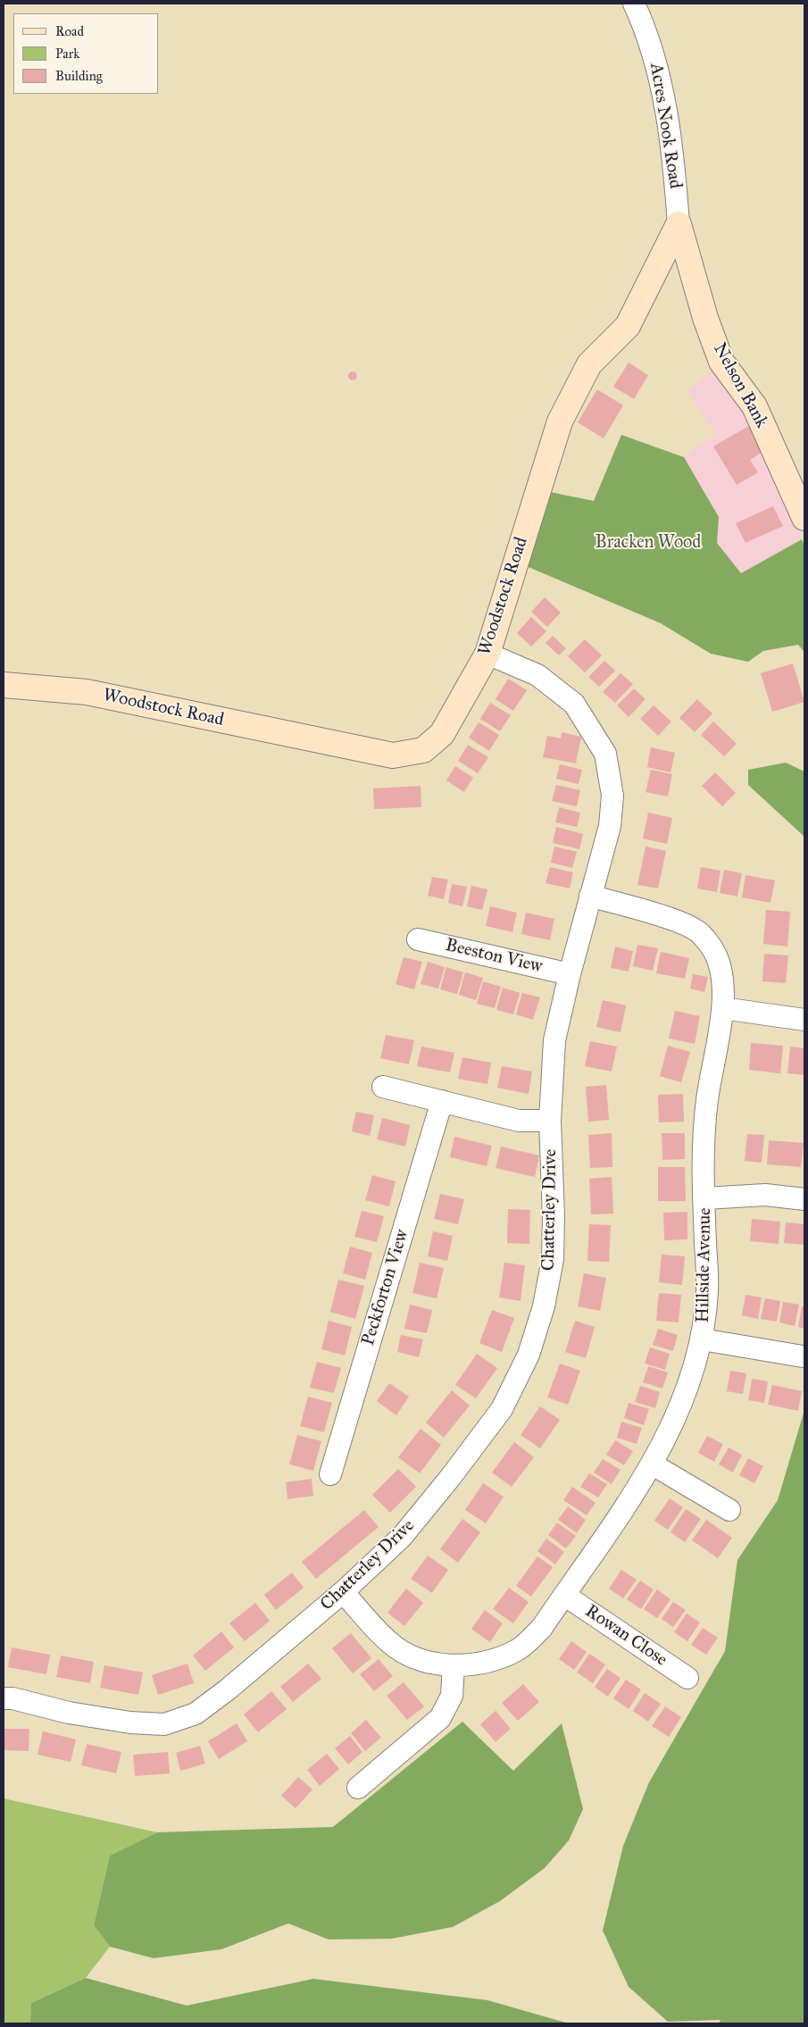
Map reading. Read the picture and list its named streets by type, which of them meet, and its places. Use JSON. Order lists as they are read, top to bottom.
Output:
{
  "streets": {
    "street": [
      "Acres Nook Road",
      "Nelson Bank",
      "Woodstock Road",
      "Beeston View",
      "Chatterley Drive",
      "Hillside Avenue",
      "Peckforton View",
      "Rowan Close"
    ]
  },
  "crossings": [
    ["Acres Nook Road", "Nelson Bank"],
    ["Acres Nook Road", "Woodstock Road"],
    ["Nelson Bank", "Woodstock Road"],
    ["Woodstock Road", "Chatterley Drive"],
    ["Beeston View", "Chatterley Drive"],
    ["Chatterley Drive", "Hillside Avenue"],
    ["Hillside Avenue", "Rowan Close"]
  ],
  "parks": ["Bracken Wood"],
  "legend": ["Road", "Park", "Building"]
}
